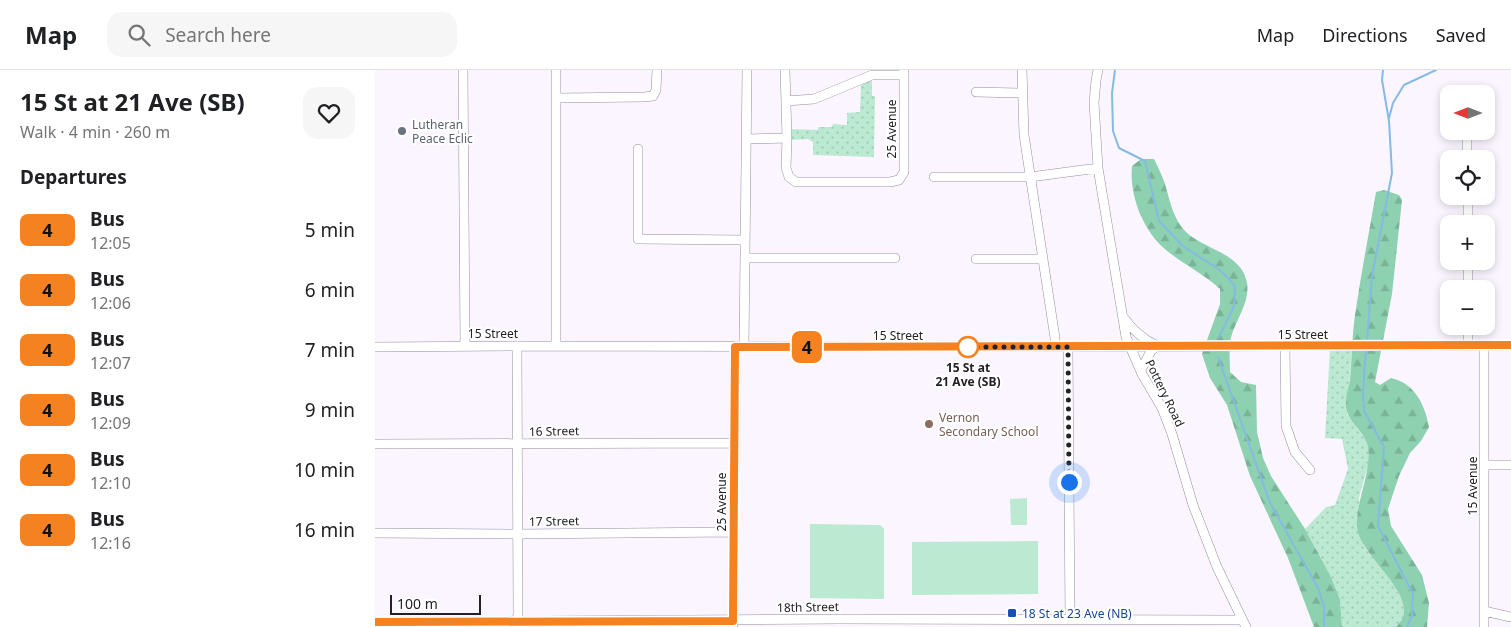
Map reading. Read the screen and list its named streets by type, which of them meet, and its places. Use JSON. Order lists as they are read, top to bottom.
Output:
{
  "streets": {
    "street": [
      "25 Avenue",
      "15 Street",
      "Pottery Road",
      "16 Street",
      "15 Avenue",
      "17 Street",
      "18th Street"
    ]
  },
  "crossings": [
    ["25 Avenue", "15 Street"],
    ["25 Avenue", "16 Street"],
    ["25 Avenue", "17 Street"],
    ["25 Avenue", "18th Street"],
    ["15 Street", "Pottery Road"],
    ["15 Street", "15 Avenue"],
    ["Pottery Road", "18th Street"]
  ],
  "places": {
    "other": ["Lutheran Peace Eclic", "15 St at 21 Ave (SB)", "Vernon Secondary School"],
    "transit": ["18 St at 23 Ave (NB)"]
  },
  "lines": ["bus line 4"],
  "scale_bar": "100 m",
  "north": "left",
  "page": {
    "header": "Map",
    "search": "Search here",
    "nav": ["Map", "Directions", "Saved"],
    "heading": [
      ["15 St at 21 Ave (SB)", "Walk · 4 min · 260 m"],
      "Departures"
    ],
    "on_map": "4",
    "map_buttons": ["+", "−"],
    "list": [
      {
        "mark": "4",
        "name": "Bus",
        "note": "12:05",
        "value": "5 min"
      },
      {
        "mark": "4",
        "name": "Bus",
        "note": "12:06",
        "value": "6 min"
      },
      {
        "mark": "4",
        "name": "Bus",
        "note": "12:07",
        "value": "7 min"
      },
      {
        "mark": "4",
        "name": "Bus",
        "note": "12:09",
        "value": "9 min"
      },
      {
        "mark": "4",
        "name": "Bus",
        "note": "12:10",
        "value": "10 min"
      },
      {
        "mark": "4",
        "name": "Bus",
        "note": "12:16",
        "value": "16 min"
      }
    ],
    "scale": "100 m"
  }
}
